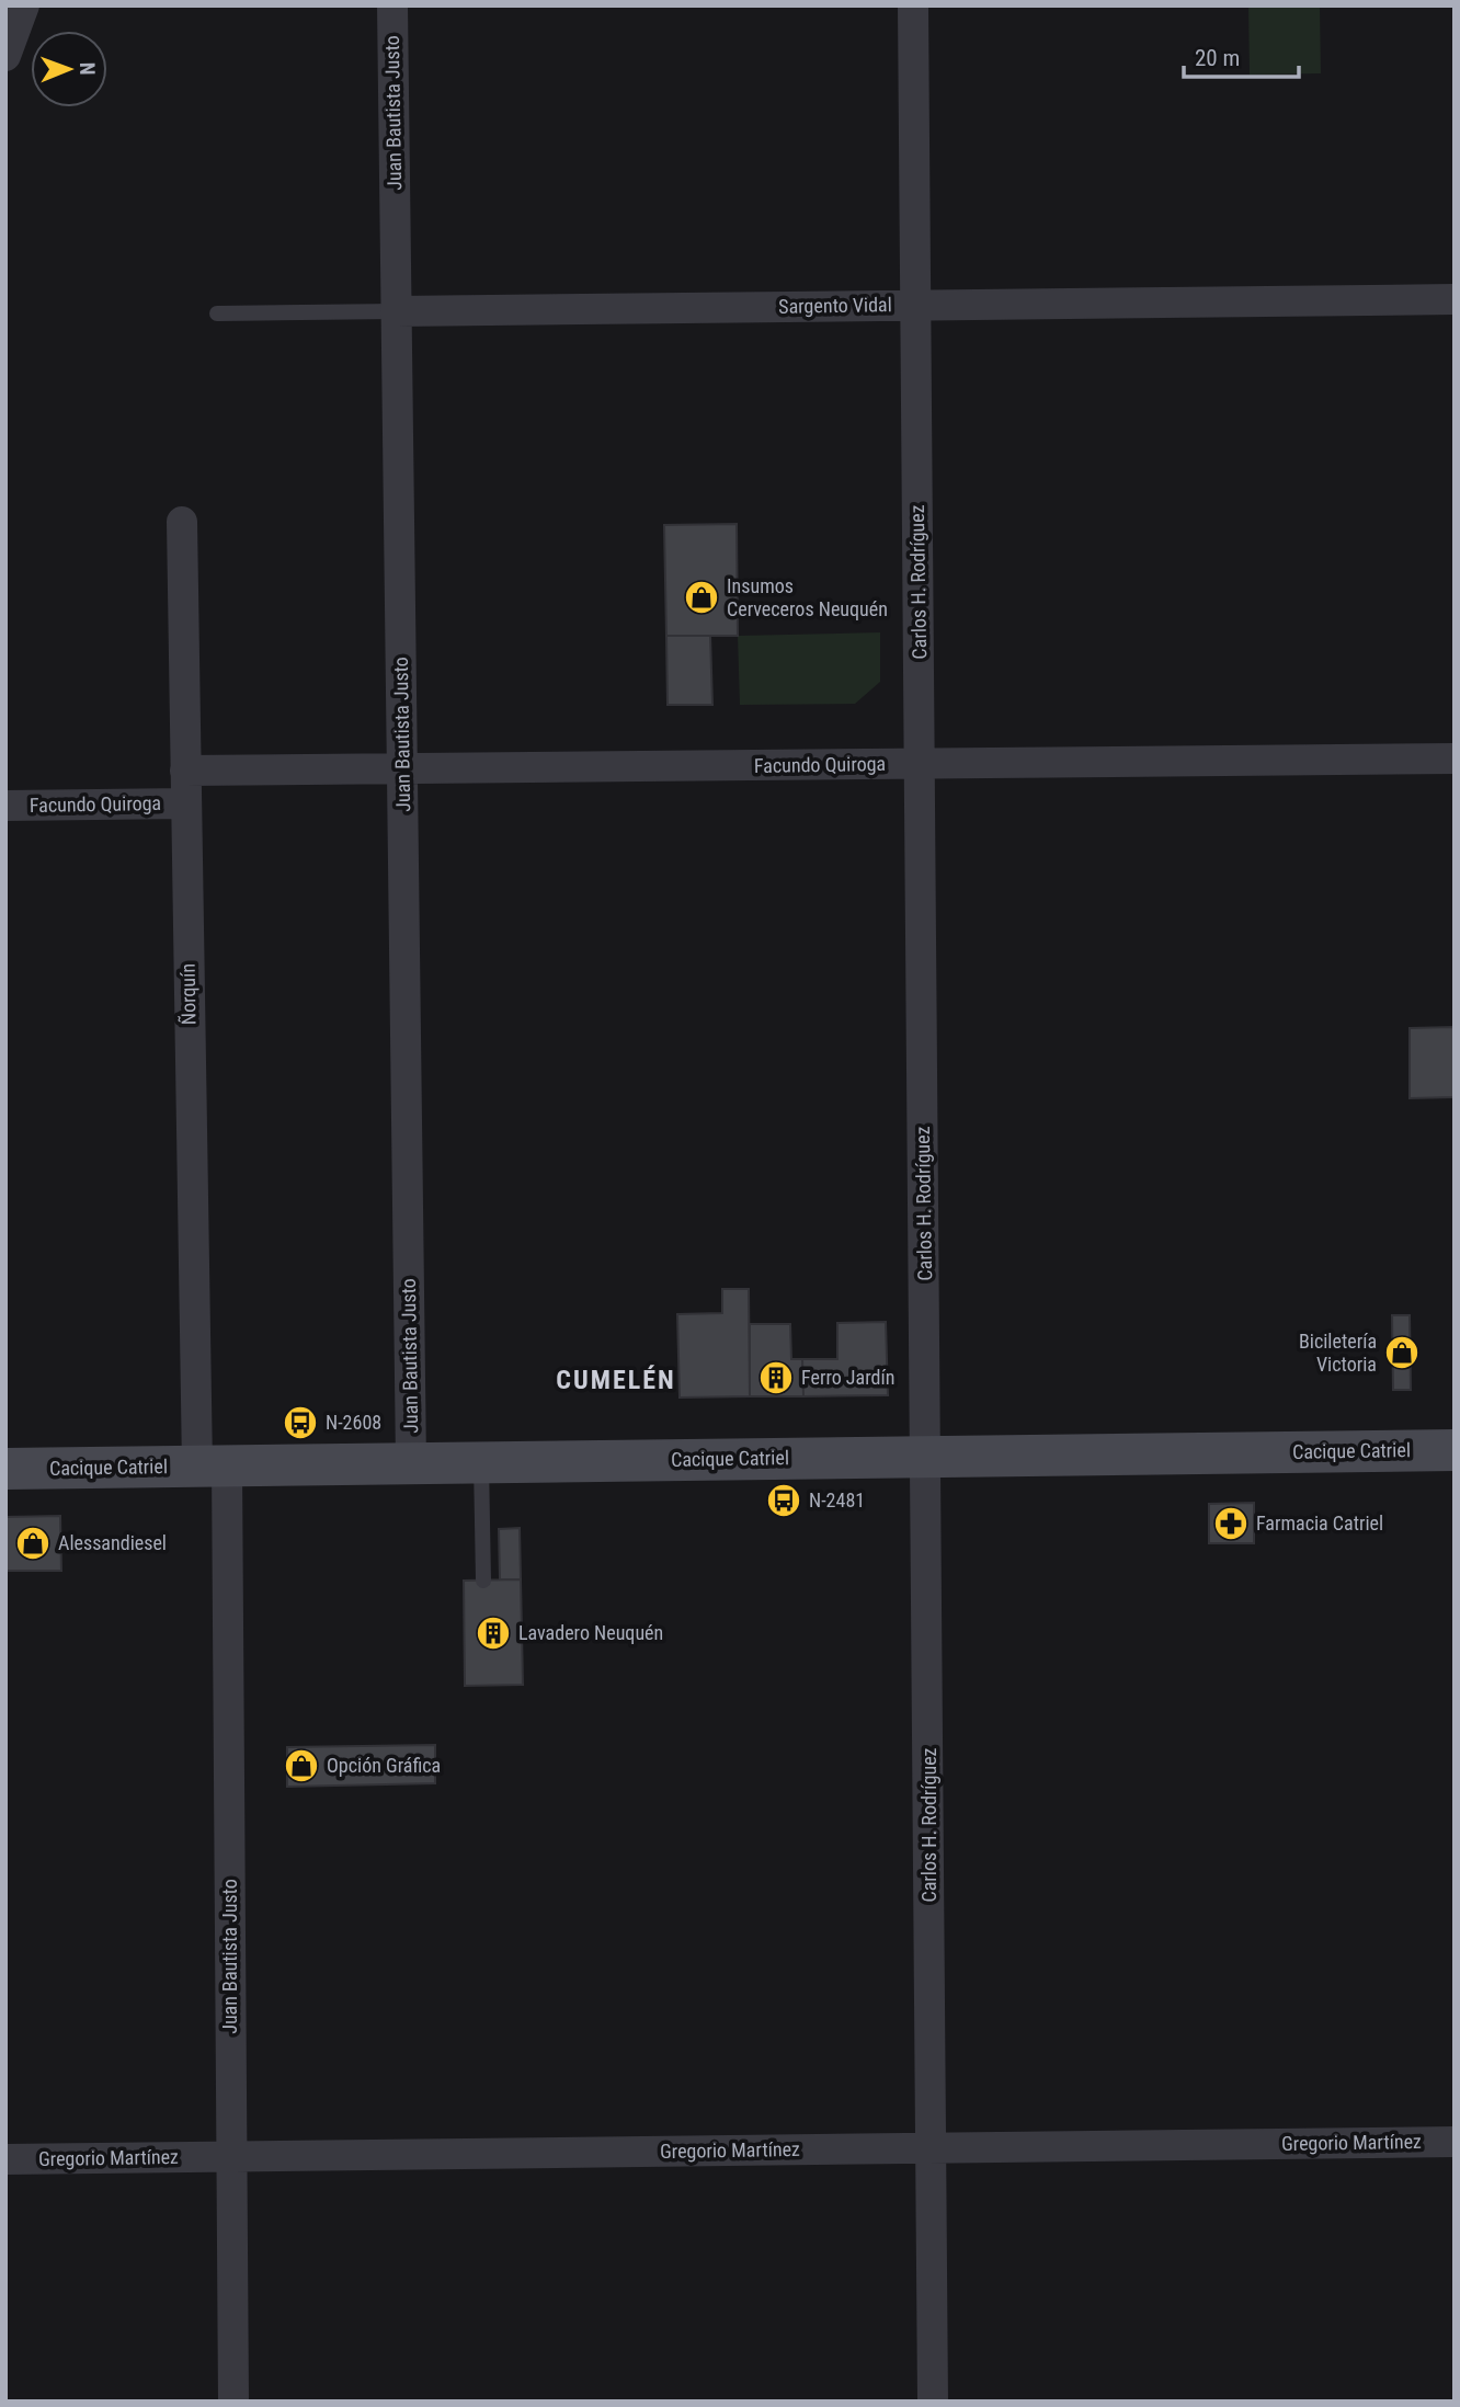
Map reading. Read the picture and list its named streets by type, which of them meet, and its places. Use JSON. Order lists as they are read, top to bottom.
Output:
{
  "streets": {
    "street": [
      "Juan Bautista Justo",
      "Sargento Vidal",
      "Carlos H. Rodríguez",
      "Facundo Quiroga",
      "Ñorquín",
      "Cacique Catriel",
      "Gregorio Martínez"
    ]
  },
  "crossings": [
    ["Juan Bautista Justo", "Sargento Vidal"],
    ["Juan Bautista Justo", "Facundo Quiroga"],
    ["Juan Bautista Justo", "Ñorquín"],
    ["Juan Bautista Justo", "Cacique Catriel"],
    ["Juan Bautista Justo", "Gregorio Martínez"],
    ["Sargento Vidal", "Carlos H. Rodríguez"],
    ["Carlos H. Rodríguez", "Facundo Quiroga"],
    ["Carlos H. Rodríguez", "Cacique Catriel"],
    ["Carlos H. Rodríguez", "Gregorio Martínez"],
    ["Facundo Quiroga", "Ñorquín"],
    ["Ñorquín", "Cacique Catriel"]
  ],
  "districts": ["CUMELÉN"],
  "places": {
    "shop": [
      "Insumos Cerveceros Neuquén",
      "Biciletería Victoria",
      "Alessandiesel",
      "Opción Gráfica"
    ],
    "building": ["Ferro Jardín", "Lavadero Neuquén"],
    "bus stop": ["N-2608", "N-2481"],
    "pharmacy": ["Farmacia Catriel"]
  },
  "scale_bar": "20 m",
  "north": "right"
}
